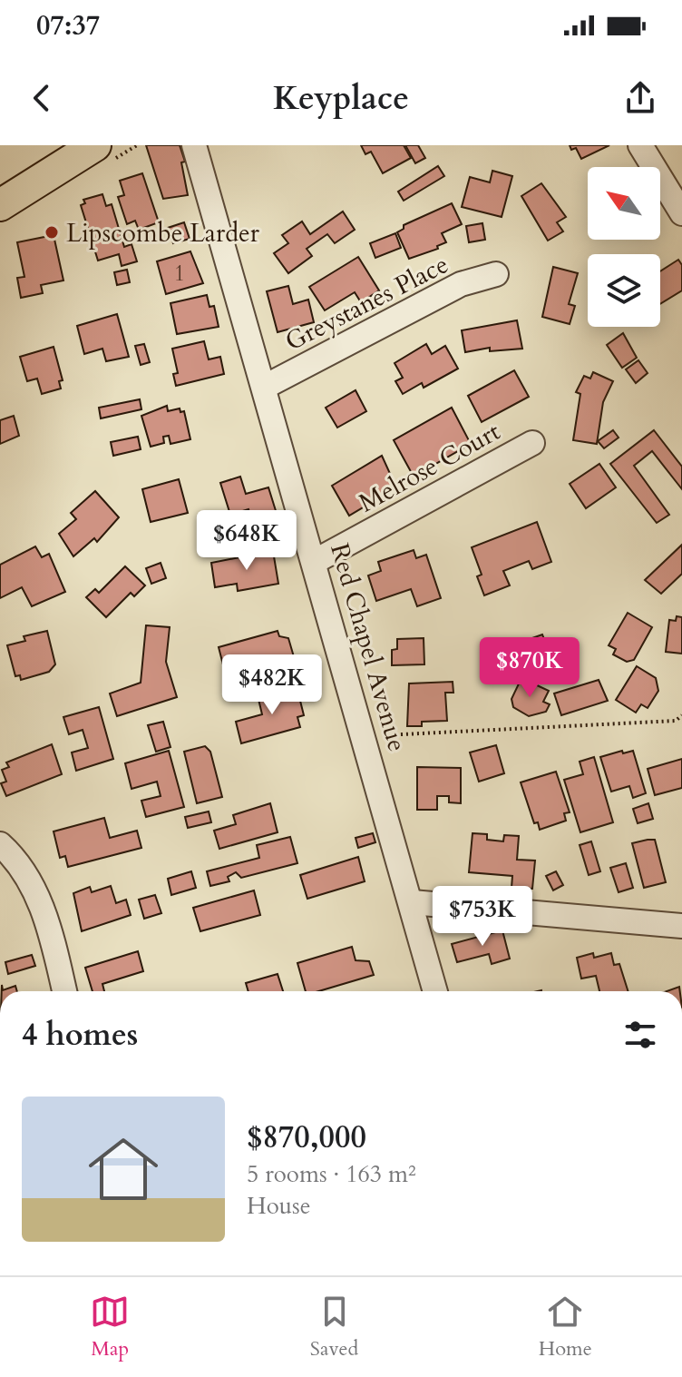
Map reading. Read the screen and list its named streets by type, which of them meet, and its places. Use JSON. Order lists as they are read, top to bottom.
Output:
{
  "streets": {
    "street": ["Greystanes Place", "Melrose Court", "Red Chapel Avenue"]
  },
  "crossings": [
    ["Greystanes Place", "Red Chapel Avenue"],
    ["Melrose Court", "Red Chapel Avenue"]
  ],
  "places": ["Lipscombe Larder"],
  "house_numbers": ["1"],
  "north": "top left",
  "page": {
    "status": "07:37",
    "header": "Keyplace",
    "price": [
      "$648K",
      "$870K",
      "$482K",
      "$753K"
    ],
    "heading": "4 homes",
    "list": [
      {
        "name": "$870,000",
        "note": "5 rooms · 163 m² · House"
      }
    ],
    "tabs": ["Map", "Saved", "Home"]
  }
}
